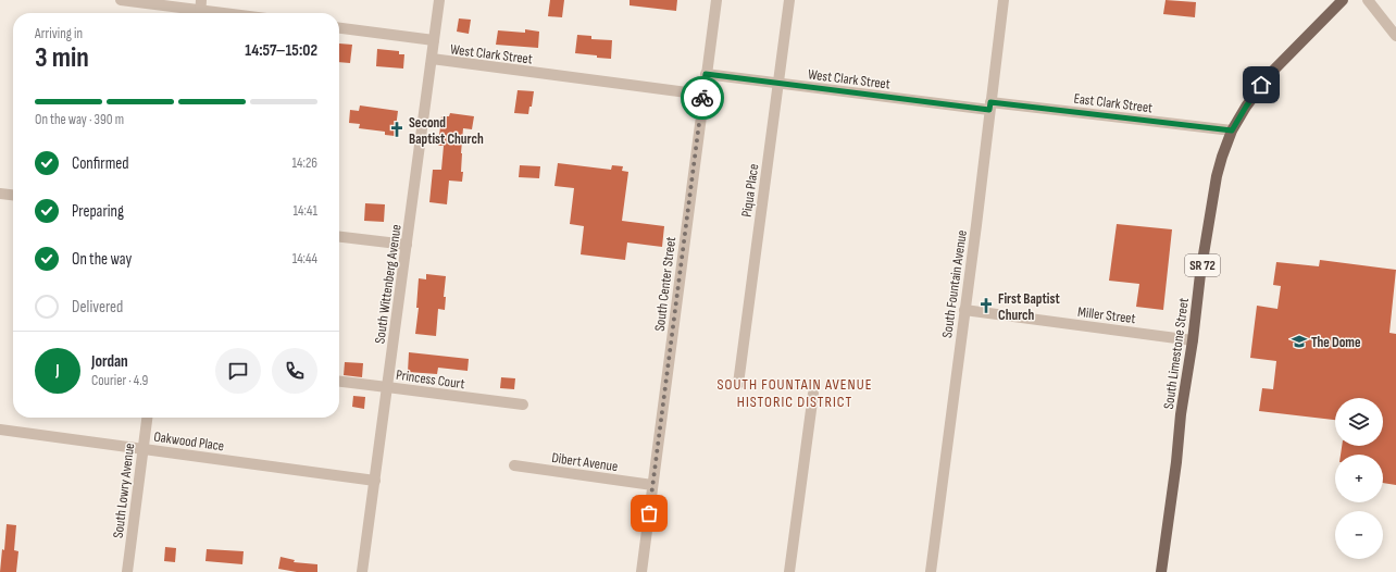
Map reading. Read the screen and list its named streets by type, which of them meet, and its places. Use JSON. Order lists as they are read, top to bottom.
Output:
{
  "streets": {
    "main road": ["SR 72", "South Limestone Street"],
    "street": [
      "West Clark Street",
      "East Clark Street",
      "Piqua Place",
      "South Wittenberg Avenue",
      "South Center Street",
      "South Fountain Avenue",
      "Miller Street",
      "Princess Court",
      "Oakwood Place",
      "Dibert Avenue",
      "South Lowry Avenue"
    ]
  },
  "crossings": [
    ["West Clark Street", "East Clark Street"],
    ["West Clark Street", "Piqua Place"],
    ["West Clark Street", "South Wittenberg Avenue"],
    ["West Clark Street", "South Center Street"],
    ["West Clark Street", "South Fountain Avenue"],
    ["East Clark Street", "South Fountain Avenue"],
    ["East Clark Street", "South Limestone Street"],
    ["South Wittenberg Avenue", "Princess Court"],
    ["South Wittenberg Avenue", "Oakwood Place"],
    ["South Center Street", "Dibert Avenue"],
    ["South Fountain Avenue", "Miller Street"],
    ["Miller Street", "South Limestone Street"],
    ["Oakwood Place", "South Lowry Avenue"]
  ],
  "districts": ["SOUTH FOUNTAIN AVENUE HISTORIC DISTRICT"],
  "places": {
    "church": ["Second Baptist Church", "First Baptist Church"],
    "school or university": ["The Dome"]
  },
  "page": {
    "heading": ["3 min", "Arriving in", "14:57–15:02"],
    "panel": ["Jordan", "Courier · 4.9"],
    "bar": "On the way · 390 m",
    "list": [
      ["Confirmed", "14:26"],
      ["Preparing", "14:41"],
      ["On the way", "14:44"],
      "Delivered"
    ],
    "round": "J",
    "map_buttons": ["+", "−"]
  }
}
